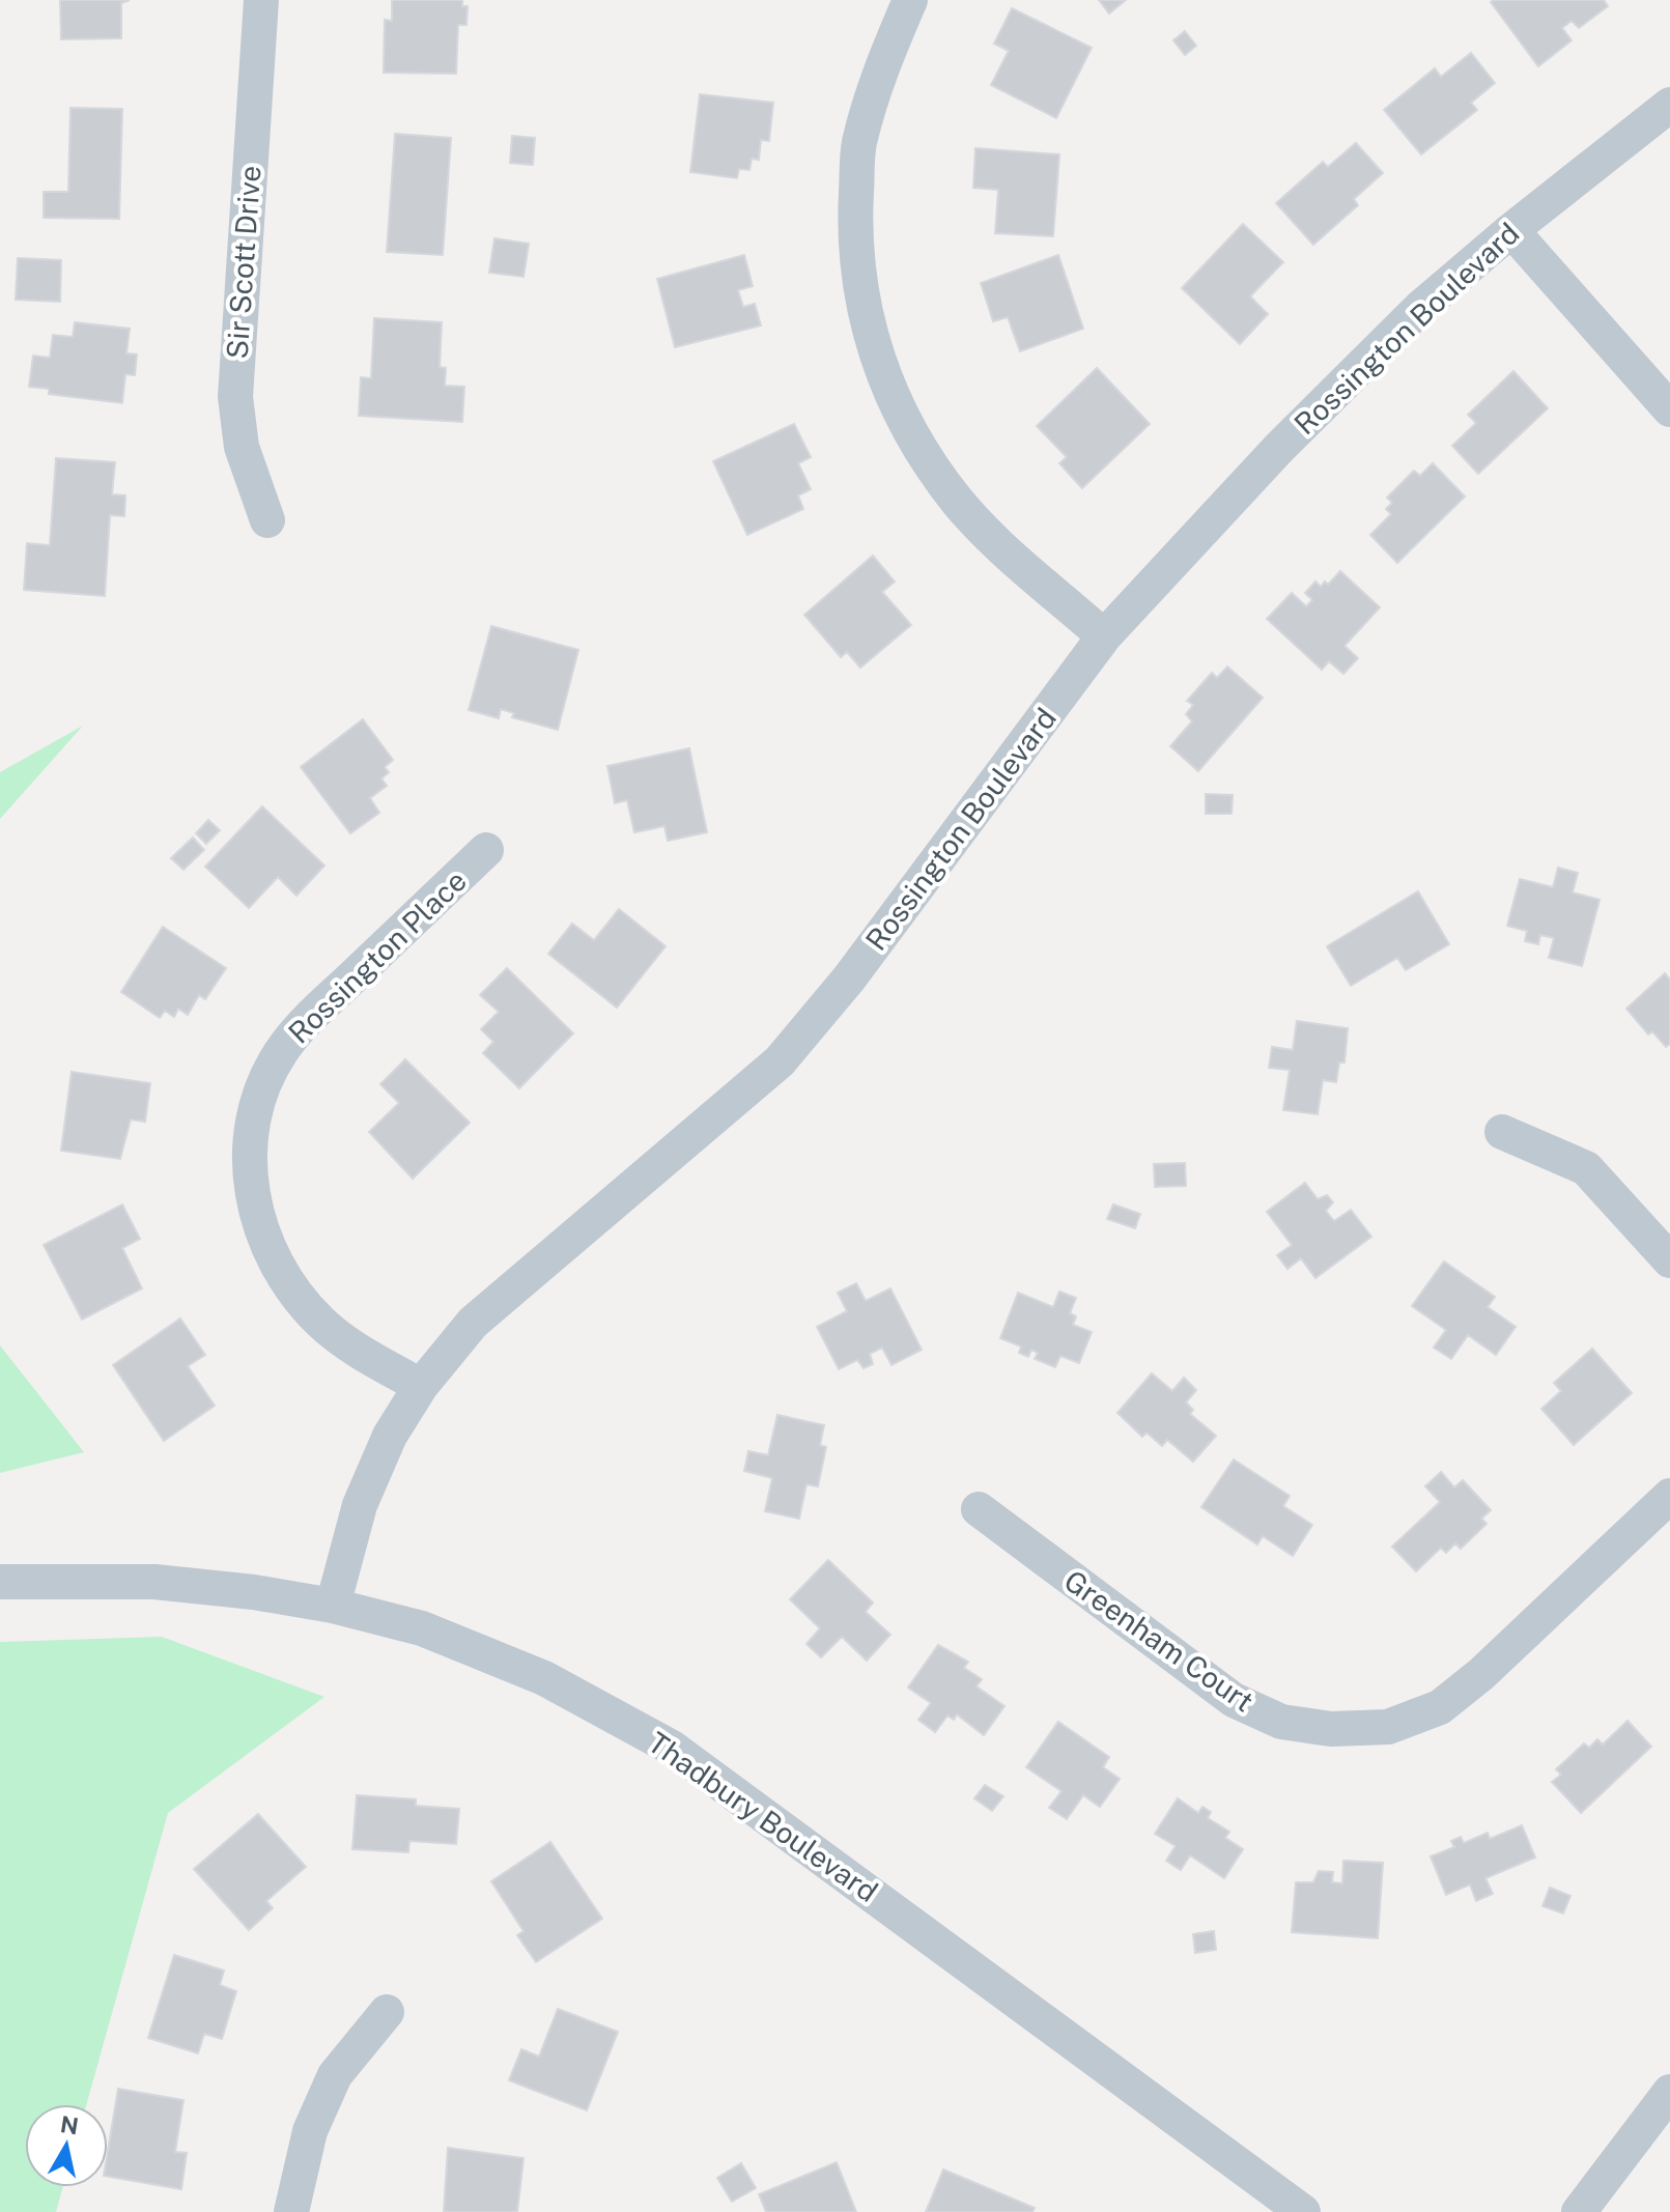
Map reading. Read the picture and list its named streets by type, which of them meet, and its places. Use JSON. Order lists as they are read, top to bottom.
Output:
{
  "streets": {
    "street": [
      "Sir Scott Drive",
      "Rossington Boulevard",
      "Rossington Place",
      "Greenham Court",
      "Thadbury Boulevard"
    ]
  },
  "crossings": [
    ["Rossington Boulevard", "Rossington Place"],
    ["Rossington Boulevard", "Thadbury Boulevard"]
  ],
  "north": "top"
}
